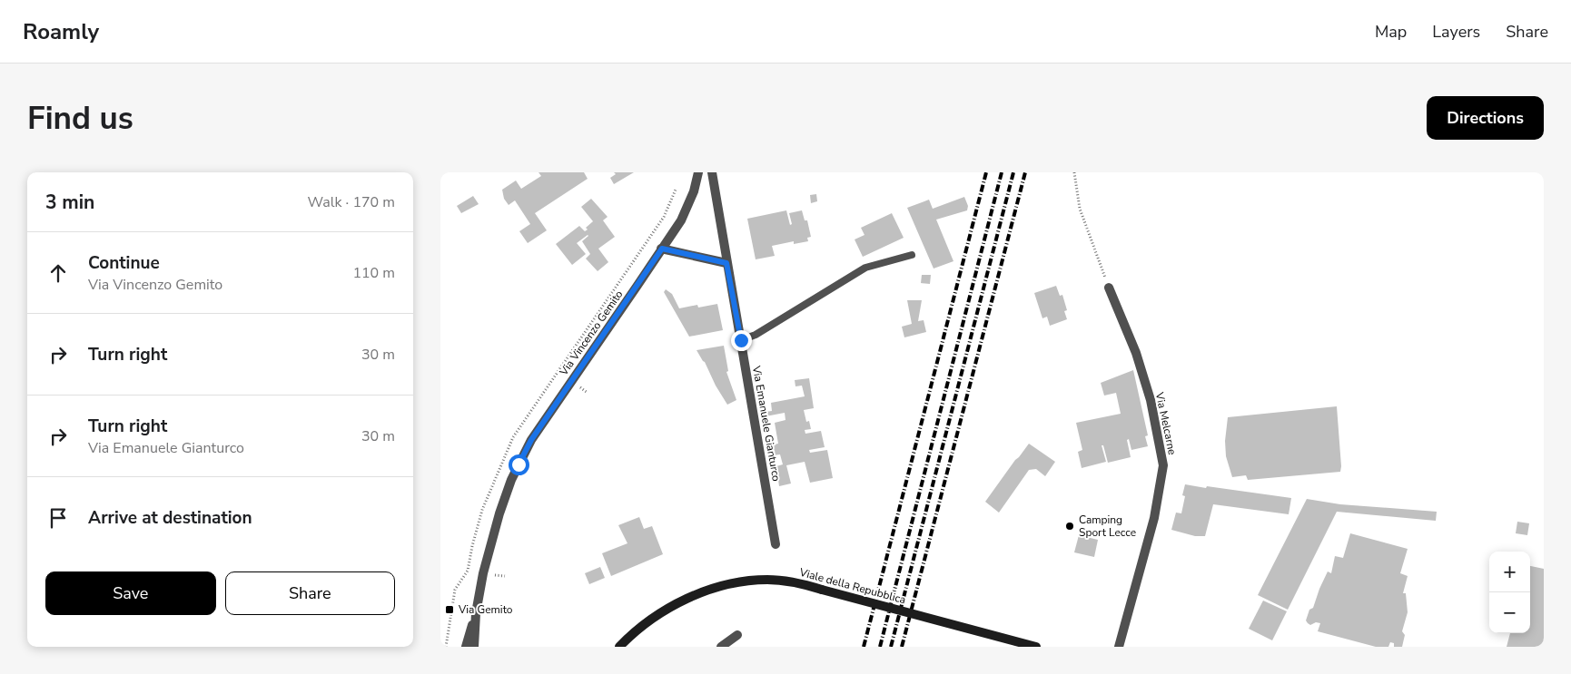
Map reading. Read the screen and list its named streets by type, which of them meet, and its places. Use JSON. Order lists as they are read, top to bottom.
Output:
{
  "streets": {
    "main road": ["Viale della Repubblica"],
    "street": ["Via Vincenzo Gemito", "Via Emanuele Gianturco", "Via Melcarne"]
  },
  "places": {
    "other": ["Camping Sport Lecce"],
    "transit": ["Via Gemito"]
  },
  "page": {
    "header": "Roamly",
    "nav": ["Map", "Layers", "Share"],
    "buttons": [
      "Directions",
      ["Save", "Share"]
    ],
    "title": "Find us",
    "heading": ["3 min", "Walk · 170 m"],
    "list": [
      ["Continue", "Via Vincenzo Gemito", "110 m"],
      ["Turn right", "30 m"],
      ["Turn right", "Via Emanuele Gianturco", "30 m"],
      "Arrive at destination"
    ],
    "map_buttons": ["+", "−"]
  }
}
